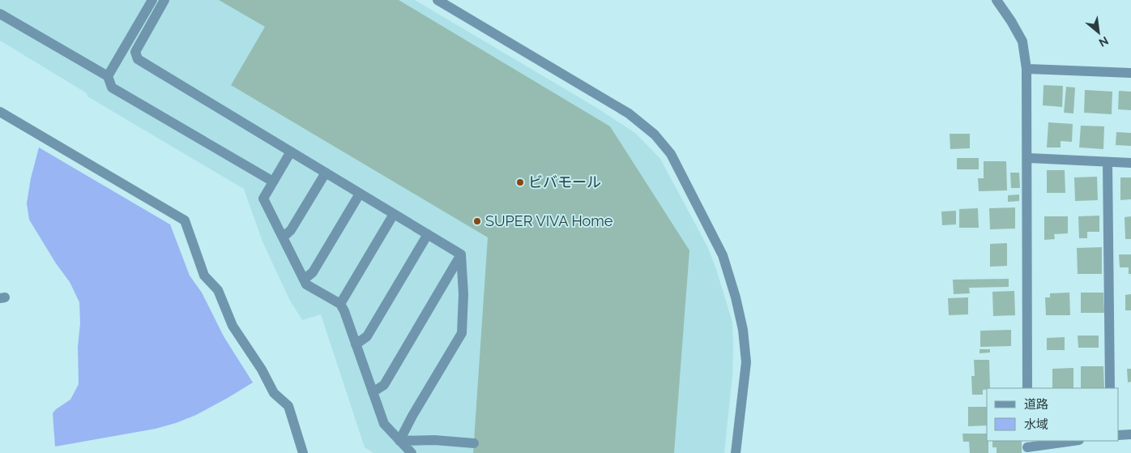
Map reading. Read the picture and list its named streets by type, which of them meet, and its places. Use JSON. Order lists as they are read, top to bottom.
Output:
{
  "places": ["ビバモール", "SUPER VIVA Home"],
  "legend": ["道路", "水域"],
  "north": "bottom right"
}
